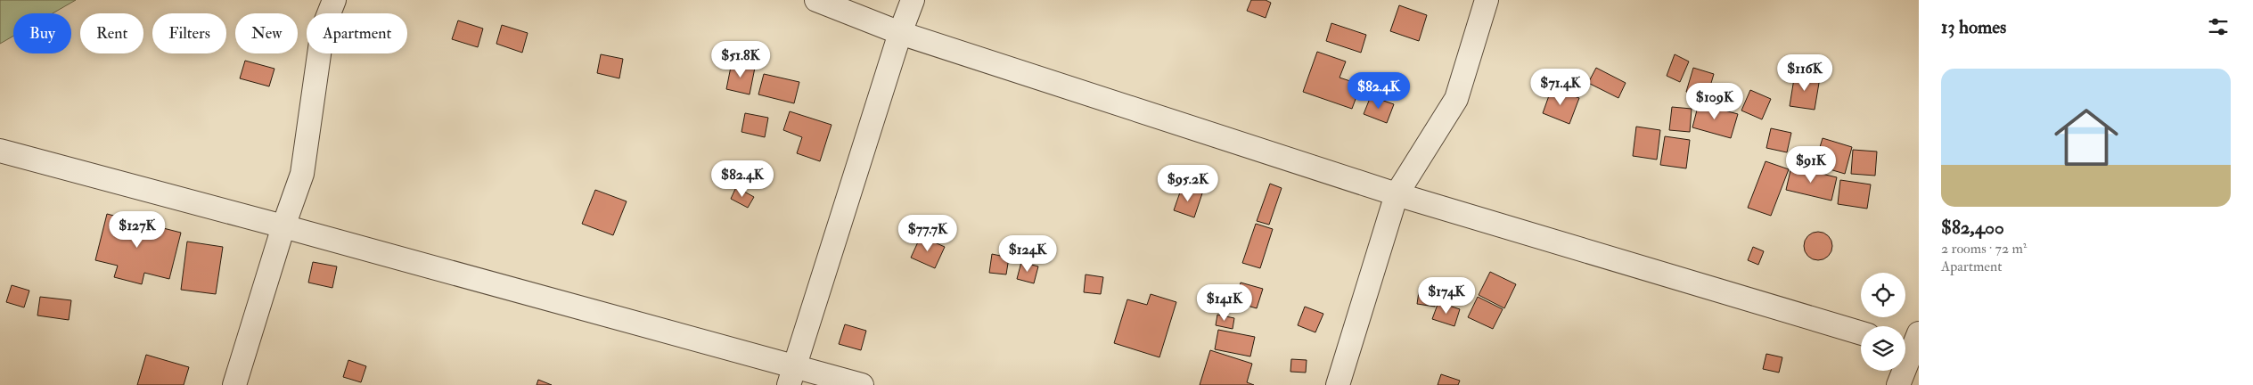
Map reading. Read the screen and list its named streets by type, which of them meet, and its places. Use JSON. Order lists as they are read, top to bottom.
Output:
{
  "page": {
    "heading": "13 homes",
    "chip": [
      "Buy",
      "Rent",
      "Filters",
      "New",
      "Apartment"
    ],
    "price": [
      "$51.8K",
      "$116K",
      "$71.4K",
      "$82.4K",
      "$109K",
      "$91K",
      "$82.4K",
      "$95.2K",
      "$127K",
      "$77.7K",
      "$124K",
      "$174K",
      "$141K"
    ],
    "list": [
      {
        "name": "$82,400",
        "note": "2 rooms · 72 m² · Apartment"
      }
    ]
  }
}
